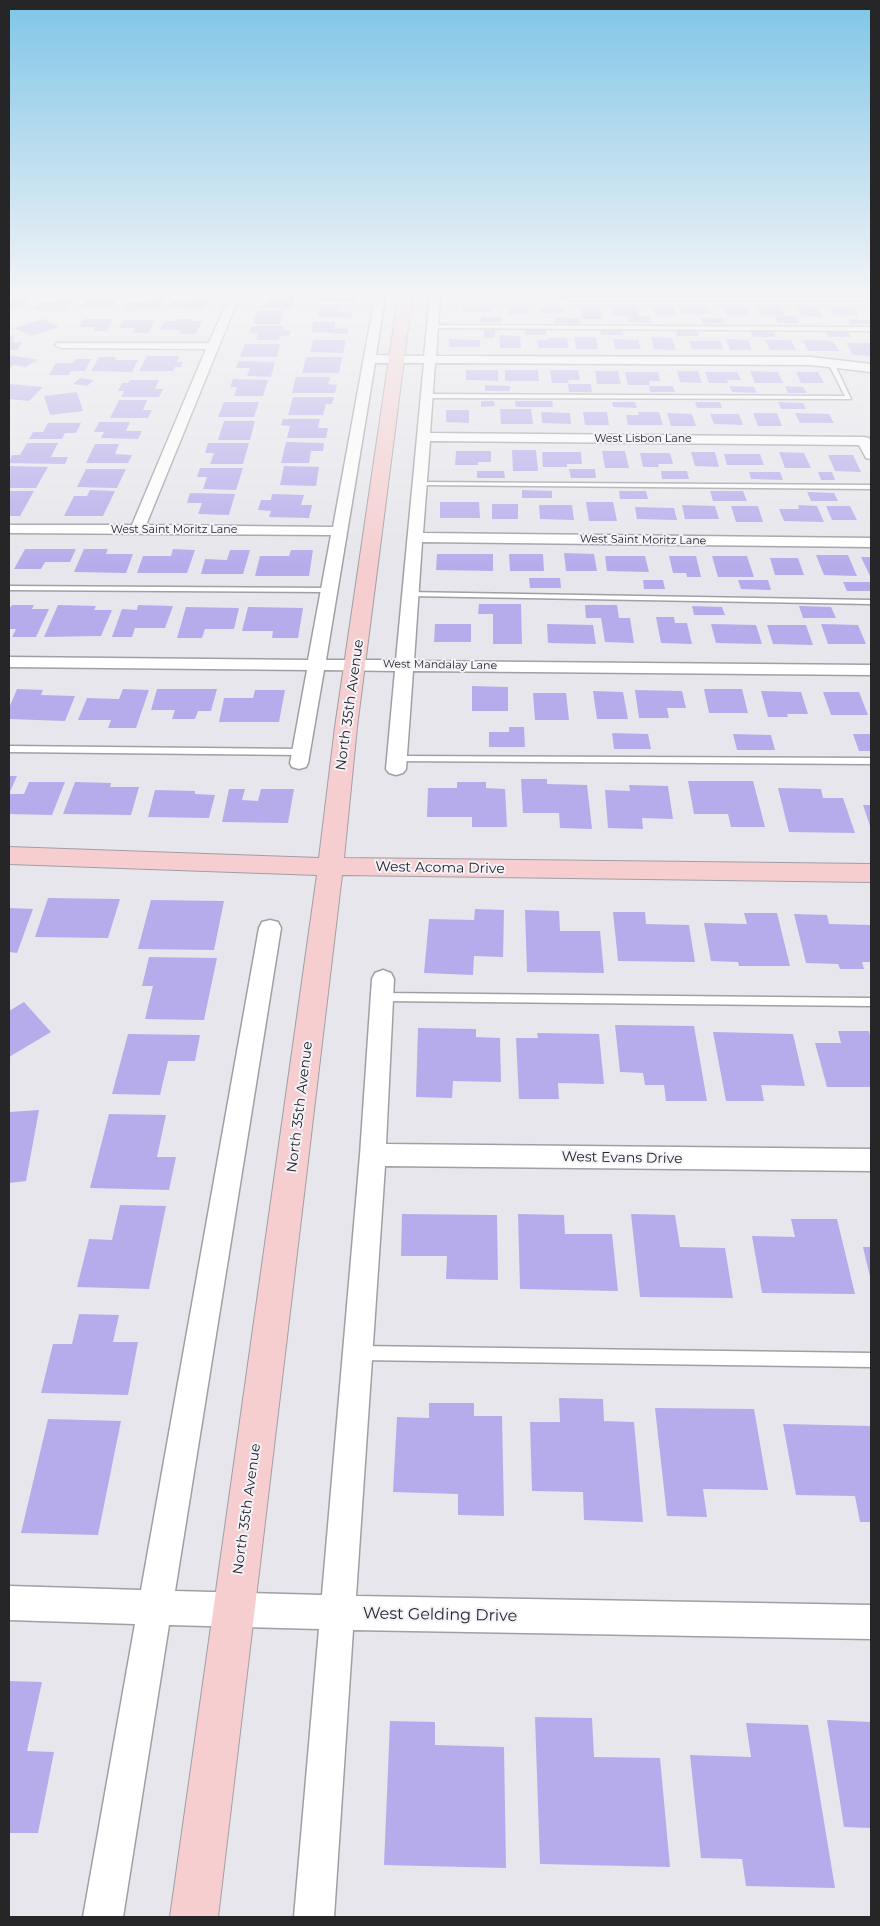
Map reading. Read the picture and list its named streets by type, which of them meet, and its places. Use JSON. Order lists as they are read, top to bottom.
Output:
{
  "streets": {
    "main road": ["North 35th Avenue", "West Acoma Drive"],
    "street": [
      "West Lisbon Lane",
      "West Saint Moritz Lane",
      "West Mandalay Lane",
      "West Evans Drive",
      "West Gelding Drive"
    ]
  },
  "crossings": [
    ["West Mandalay Lane", "North 35th Avenue"],
    ["North 35th Avenue", "West Acoma Drive"],
    ["North 35th Avenue", "West Gelding Drive"]
  ]
}
